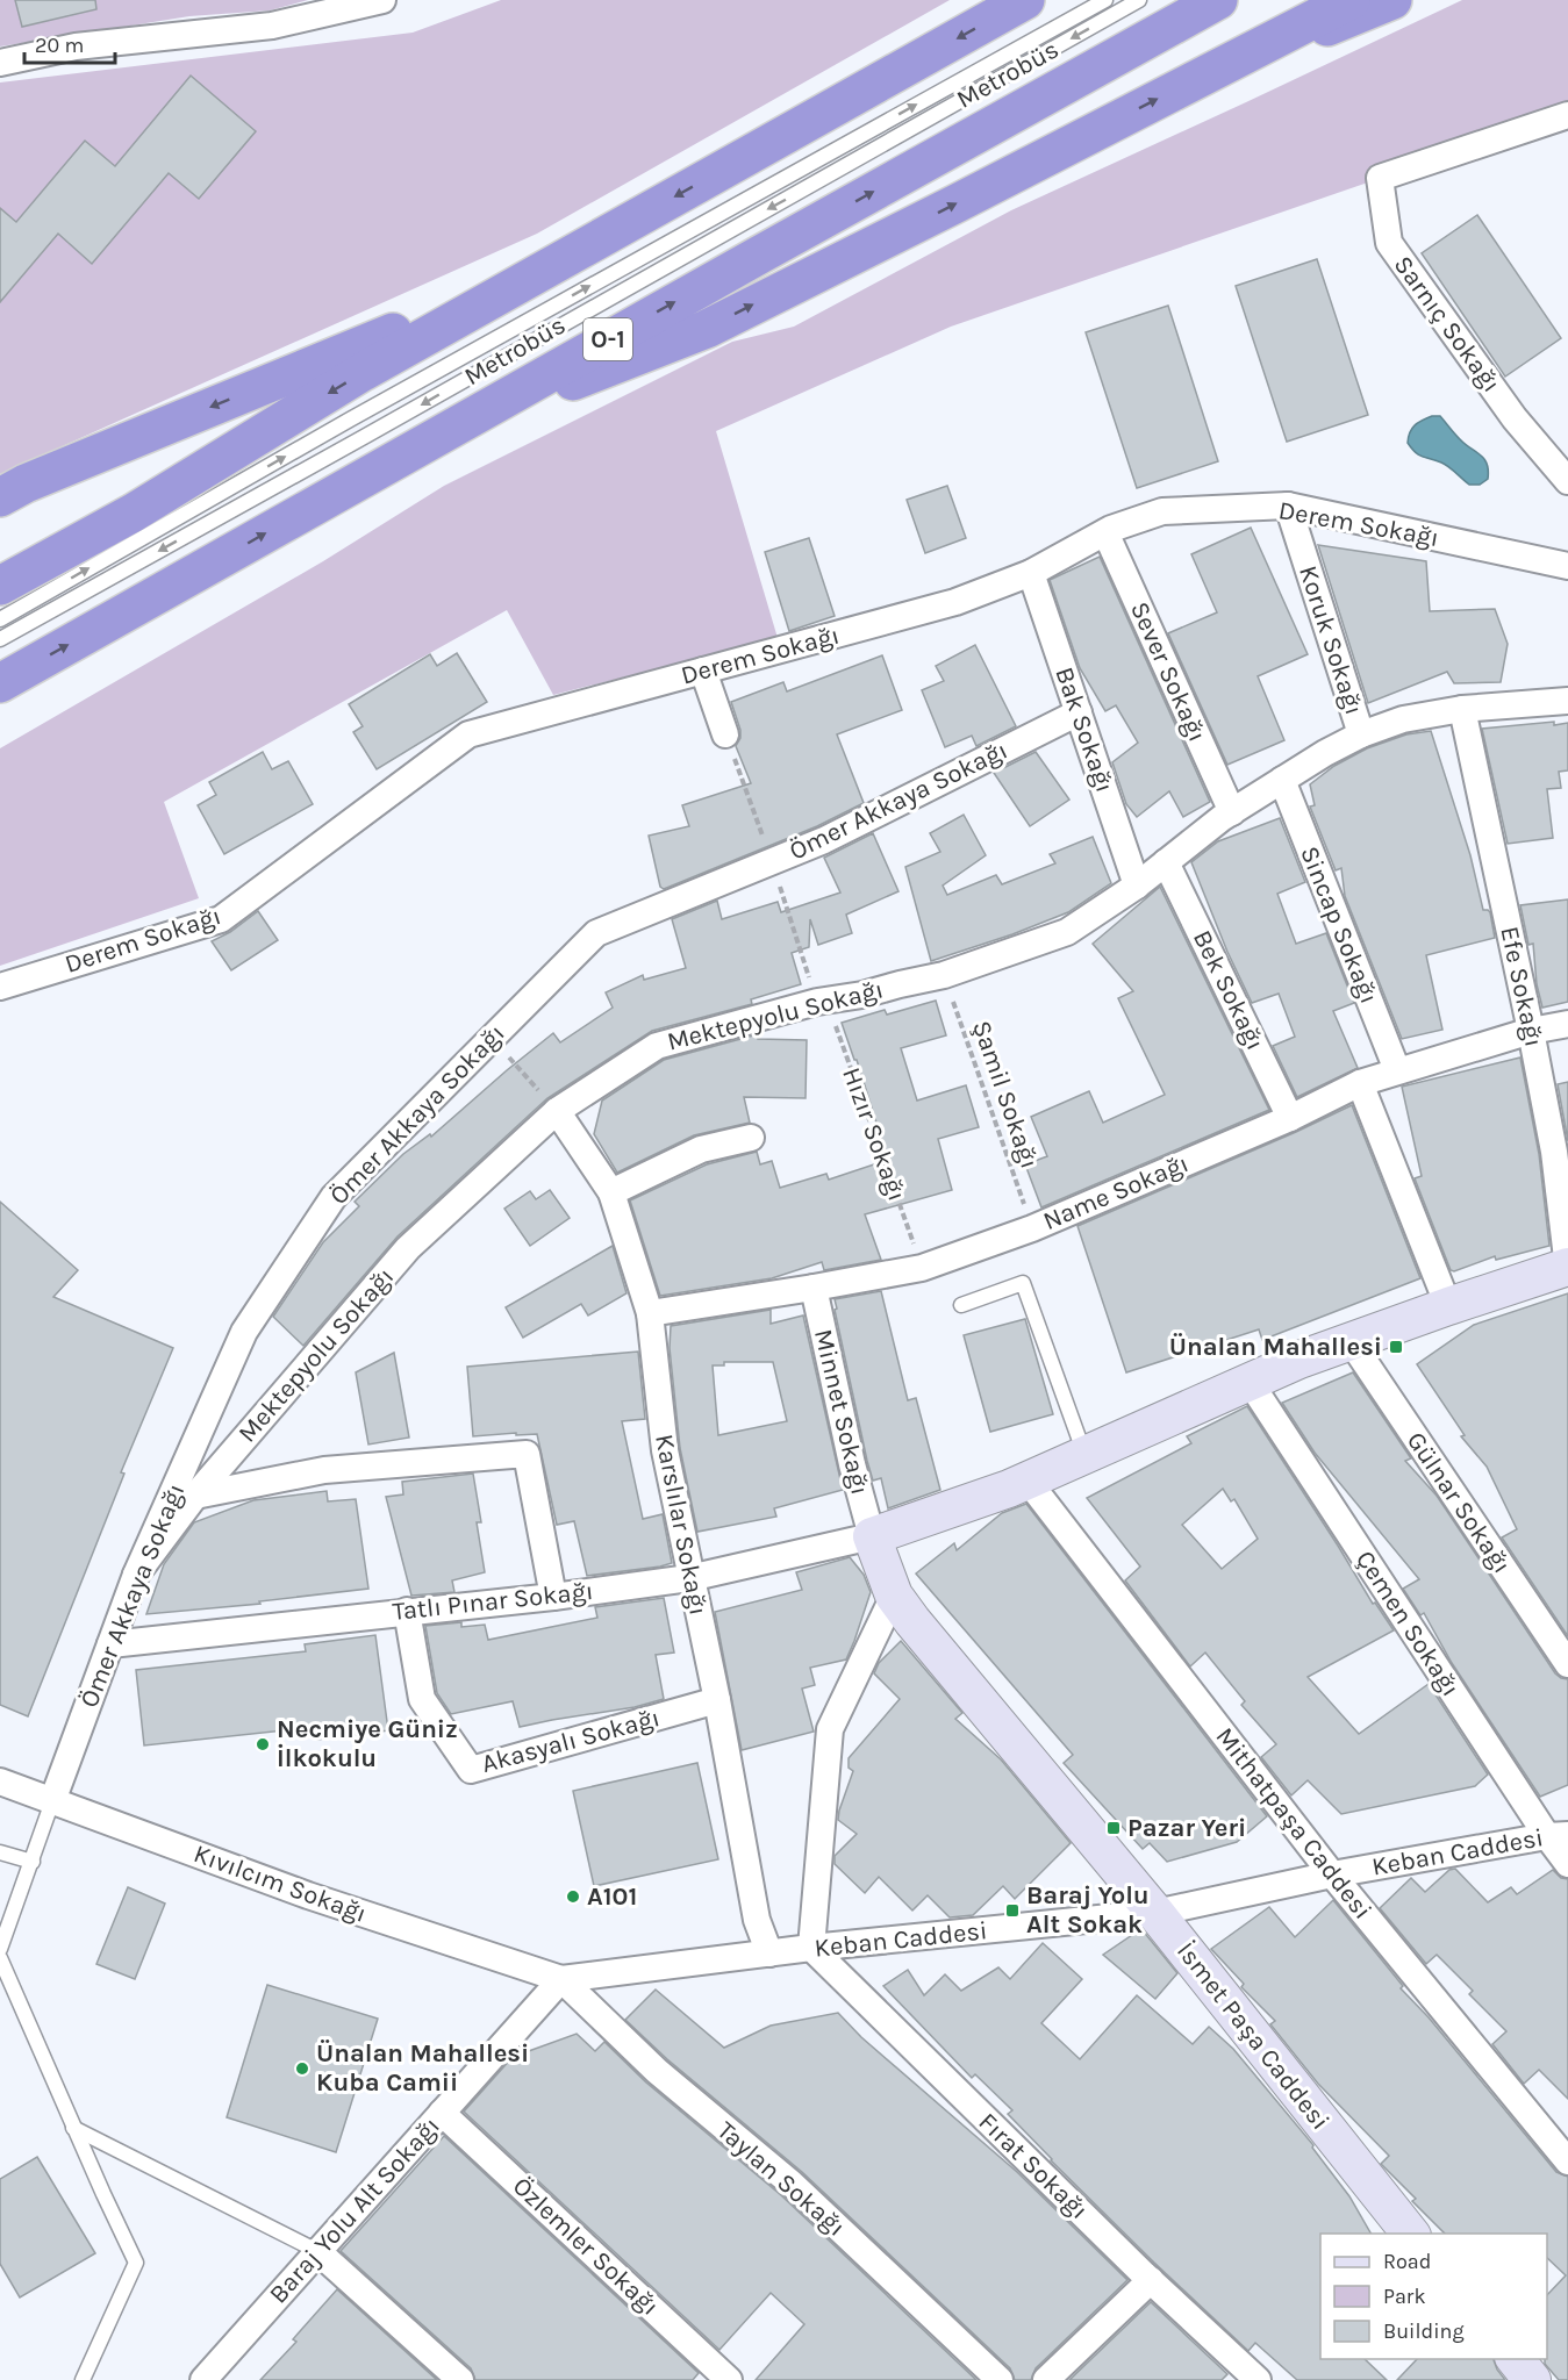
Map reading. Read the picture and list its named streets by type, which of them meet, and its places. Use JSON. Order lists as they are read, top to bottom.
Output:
{
  "streets": {
    "highway": ["O-1"],
    "street": [
      "Sarnıç Sokağı",
      "Derem Sokağı",
      "Koruk Sokağı",
      "Sever Sokağı",
      "Bak Sokağı",
      "Ömer Akkaya Sokağı",
      "Sincap Sokağı",
      "Efe Sokağı",
      "Bek Sokağı",
      "Mektepyolu Sokağı",
      "Name Sokağı",
      "Minnet Sokağı",
      "Gülnar Sokağı",
      "Karslılar Sokağı",
      "Tatlı Pınar Sokağı",
      "Çemen Sokağı",
      "Akasyalı Sokağı",
      "Mithatpaşa Caddesi",
      "Keban Caddesi",
      "Kıvılcım Sokağı",
      "İsmet Paşa Caddesi",
      "Fırat Sokağı",
      "Taylan Sokağı",
      "Baraj Yolu Alt Sokağı",
      "Özlemler Sokağı"
    ],
    "lane": ["Metrobüs"],
    "path": ["Şamil Sokağı", "Hızır Sokağı"]
  },
  "crossings": [
    ["Derem Sokağı", "Koruk Sokağı"],
    ["Derem Sokağı", "Sever Sokağı"],
    ["Derem Sokağı", "Bak Sokağı"],
    ["Koruk Sokağı", "Mektepyolu Sokağı"],
    ["Sever Sokağı", "Mektepyolu Sokağı"],
    ["Bak Sokağı", "Ömer Akkaya Sokağı"],
    ["Bak Sokağı", "Mektepyolu Sokağı"],
    ["Ömer Akkaya Sokağı", "Mektepyolu Sokağı"],
    ["Ömer Akkaya Sokağı", "Hızır Sokağı"],
    ["Ömer Akkaya Sokağı", "Tatlı Pınar Sokağı"],
    ["Ömer Akkaya Sokağı", "Kıvılcım Sokağı"],
    ["Sincap Sokağı", "Mektepyolu Sokağı"],
    ["Sincap Sokağı", "Name Sokağı"],
    ["Efe Sokağı", "Mektepyolu Sokağı"],
    ["Efe Sokağı", "Name Sokağı"],
    ["Bek Sokağı", "Mektepyolu Sokağı"],
    ["Bek Sokağı", "Name Sokağı"],
    ["Mektepyolu Sokağı", "Şamil Sokağı"],
    ["Mektepyolu Sokağı", "Hızır Sokağı"],
    ["Mektepyolu Sokağı", "Karslılar Sokağı"],
    ["Şamil Sokağı", "Name Sokağı"],
    ["Hızır Sokağı", "Name Sokağı"],
    ["Name Sokağı", "Minnet Sokağı"],
    ["Name Sokağı", "Karslılar Sokağı"],
    ["Minnet Sokağı", "Tatlı Pınar Sokağı"],
    ["Minnet Sokağı", "İsmet Paşa Caddesi"],
    ["Karslılar Sokağı", "Tatlı Pınar Sokağı"],
    ["Karslılar Sokağı", "Akasyalı Sokağı"],
    ["Karslılar Sokağı", "Keban Caddesi"],
    ["Tatlı Pınar Sokağı", "Akasyalı Sokağı"],
    ["Tatlı Pınar Sokağı", "İsmet Paşa Caddesi"],
    ["Çemen Sokağı", "Keban Caddesi"],
    ["Mithatpaşa Caddesi", "Keban Caddesi"],
    ["Keban Caddesi", "İsmet Paşa Caddesi"],
    ["Keban Caddesi", "Fırat Sokağı"],
    ["Kıvılcım Sokağı", "Taylan Sokağı"],
    ["Kıvılcım Sokağı", "Baraj Yolu Alt Sokağı"],
    ["Taylan Sokağı", "Baraj Yolu Alt Sokağı"],
    ["Baraj Yolu Alt Sokağı", "Özlemler Sokağı"]
  ],
  "places": {
    "transit": ["Ünalan Mahallesi", "Pazar Yeri", "Baraj Yolu Alt Sokak"],
    "other": ["Necmiye Güniz İlkokulu", "A101", "Ünalan Mahallesi Kuba Camii"]
  },
  "legend": ["Road", "Park", "Building"],
  "scale_bar": "20 m"
}
